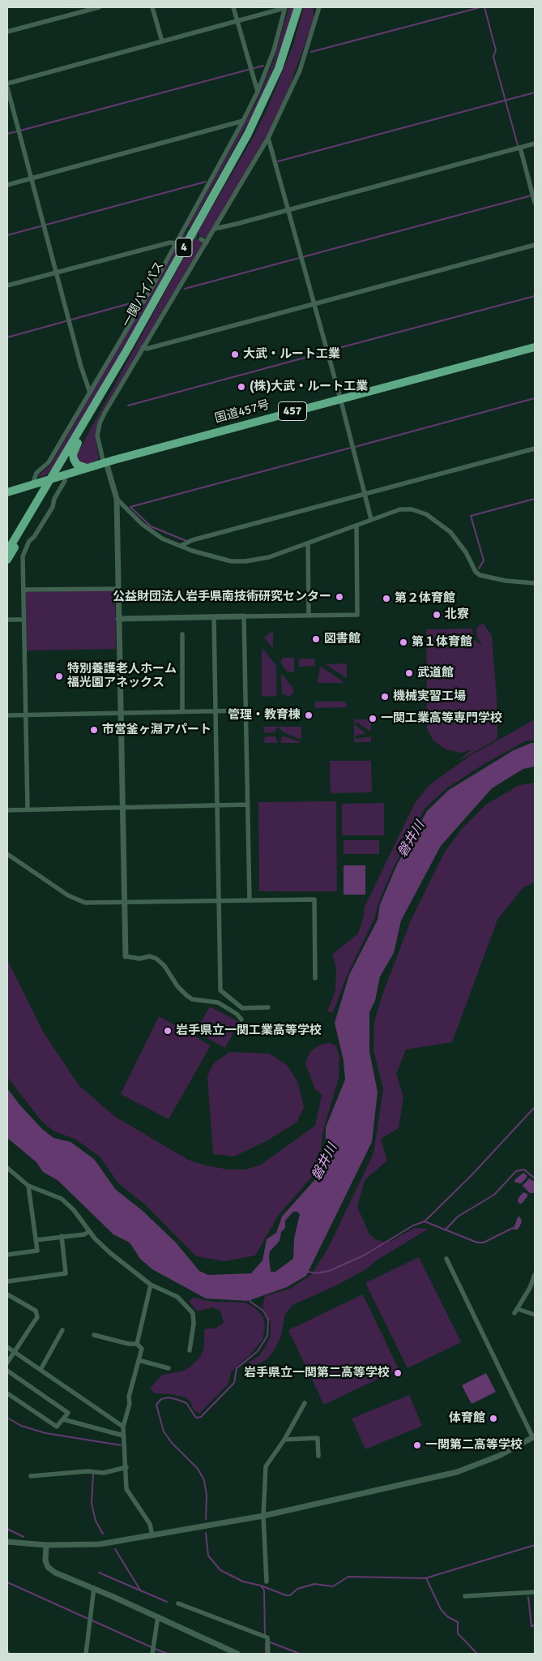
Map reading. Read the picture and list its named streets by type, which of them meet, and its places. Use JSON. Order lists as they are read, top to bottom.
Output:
{
  "streets": {
    "highway": [
      "4",
      "一関バイパス",
      "457",
      "国道457号"
    ]
  },
  "crossings": [
    ["一関バイパス", "国道457号"]
  ],
  "water": ["磐井川"],
  "places": [
    "大武・ルート工業",
    "(株)大武・ルート工業",
    "公益財団法人岩手県南技術研究センター",
    "第２体育館",
    "北寮",
    "図書館",
    "第１体育館",
    "武道館",
    "特別養護老人ホーム 福光園アネックス",
    "機械実習工場",
    "管理・教育棟",
    "一関工業高等専門学校",
    "市営釜ヶ淵アパート",
    "岩手県立一関工業高等学校",
    "岩手県立一関第二高等学校",
    "体育館",
    "一関第二高等学校"
  ]
}
